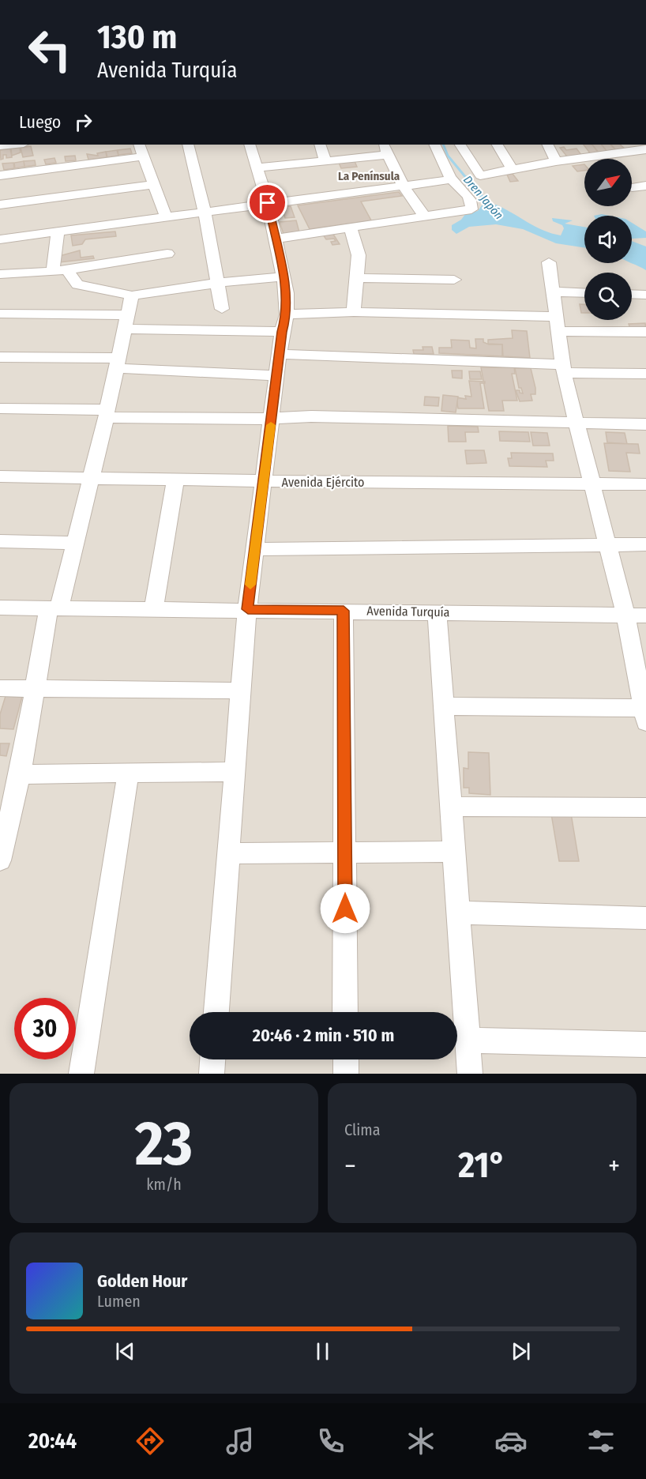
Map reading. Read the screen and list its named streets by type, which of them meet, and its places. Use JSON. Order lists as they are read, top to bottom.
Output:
{
  "streets": {
    "street": ["Avenida Ejército", "Avenida Turquía"]
  },
  "districts": ["La Península"],
  "water": ["Dren Japón"],
  "north": "top right",
  "page": {
    "turn": ["130 m", "Avenida Turquía"],
    "then": "Luego",
    "limit": "30",
    "trip": "20:46 · 2 min · 510 m",
    "tile": [
      ["23", "km/h"],
      "Clima"
    ],
    "heat": ["−", "21°", "+"],
    "song": ["Golden Hour", "Lumen"],
    "tabs": "20:44"
  }
}
